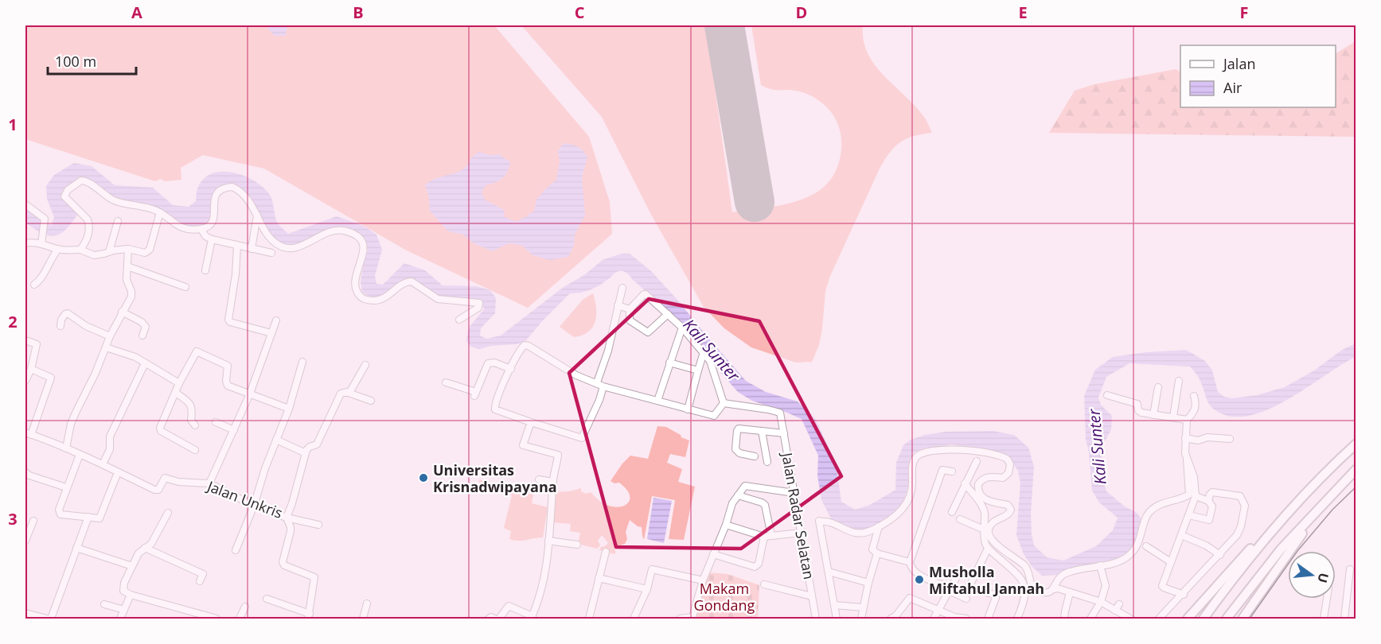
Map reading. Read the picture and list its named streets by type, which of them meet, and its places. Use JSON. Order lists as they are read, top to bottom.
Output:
{
  "streets": {
    "street": ["Jalan Unkris", "Jalan Radar Selatan"]
  },
  "water": ["Kali Sunter"],
  "parks": ["Makam Gondang"],
  "places": ["Universitas Krisnadwipayana", "Musholla Miftahul Jannah"],
  "legend": ["Jalan", "Air"],
  "scale_bar": "100 m",
  "north": "right",
  "grid": {
    "columns": [
      "A",
      "B",
      "C",
      "D",
      "E",
      "F"
    ],
    "rows": ["1", "2", "3"]
  }
}
